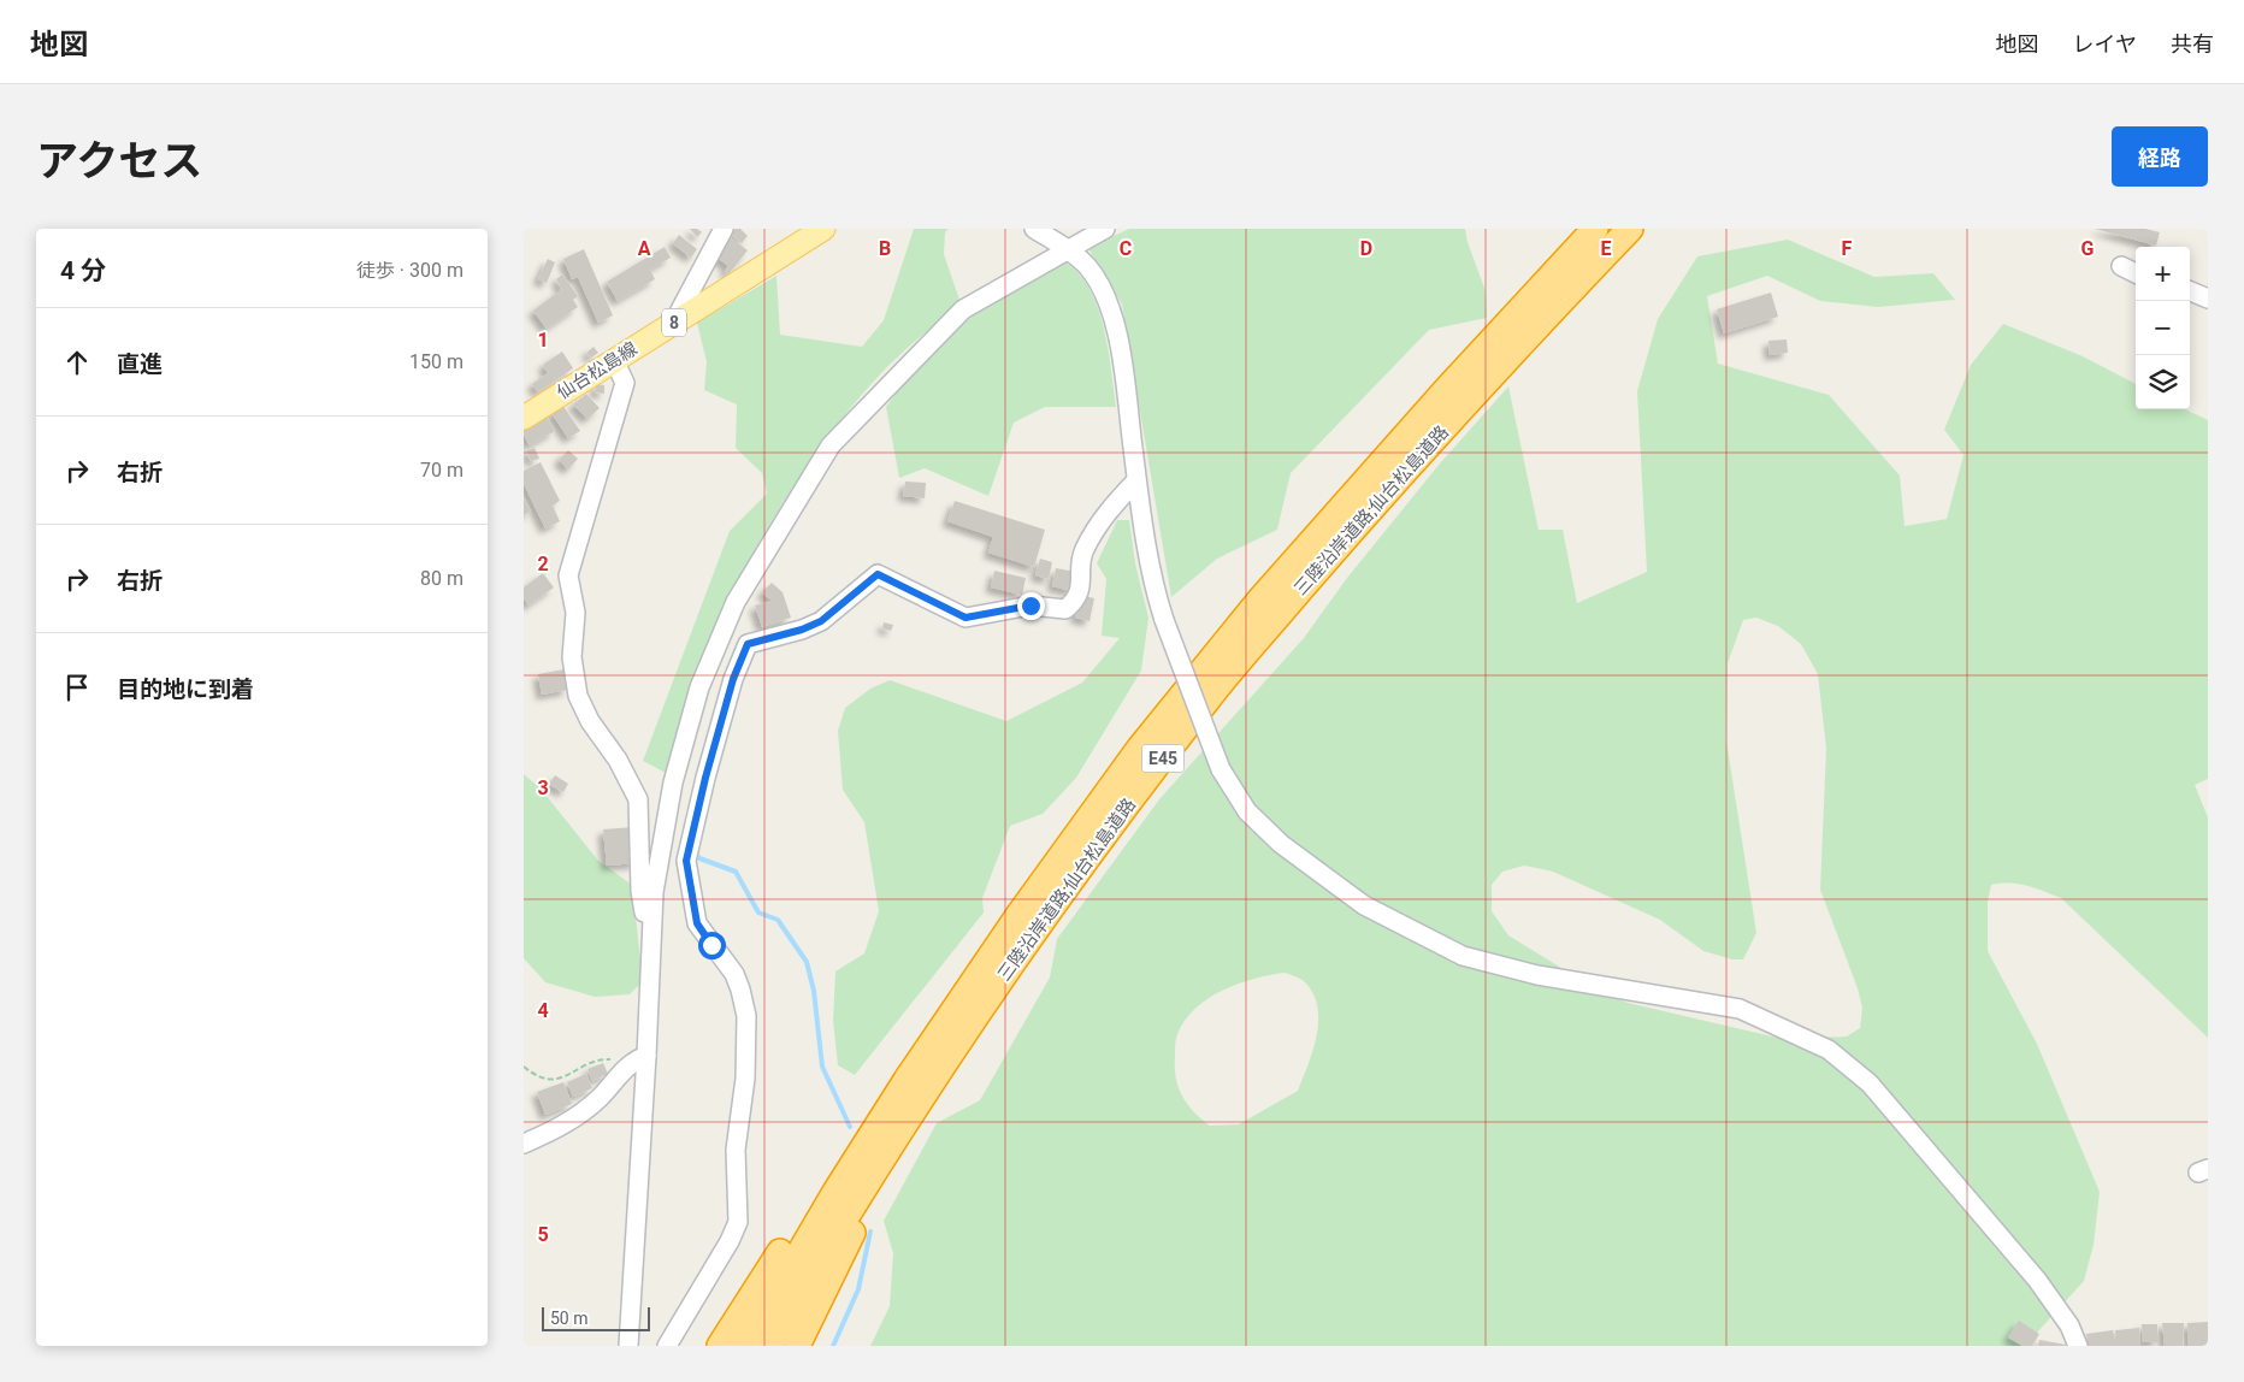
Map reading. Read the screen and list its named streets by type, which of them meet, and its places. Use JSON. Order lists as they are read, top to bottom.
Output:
{
  "streets": {
    "highway": ["三陸沿岸道路;仙台松島道路", "E45"],
    "main road": ["8", "仙台松島線"]
  },
  "scale_bar": "50 m",
  "page": {
    "header": "地図",
    "nav": ["地図", "レイヤ", "共有"],
    "title": "アクセス",
    "buttons": "経路",
    "heading": ["4 分", "徒歩 · 300 m"],
    "map_buttons": ["+", "−"],
    "list": [
      ["直進", "150 m"],
      ["右折", "70 m"],
      ["右折", "80 m"],
      "目的地に到着"
    ],
    "scale": "50 m"
  },
  "grid": {
    "columns": [
      "A",
      "B",
      "C",
      "D",
      "E",
      "F",
      "G"
    ],
    "rows": [
      "1",
      "2",
      "3",
      "4",
      "5"
    ]
  }
}
